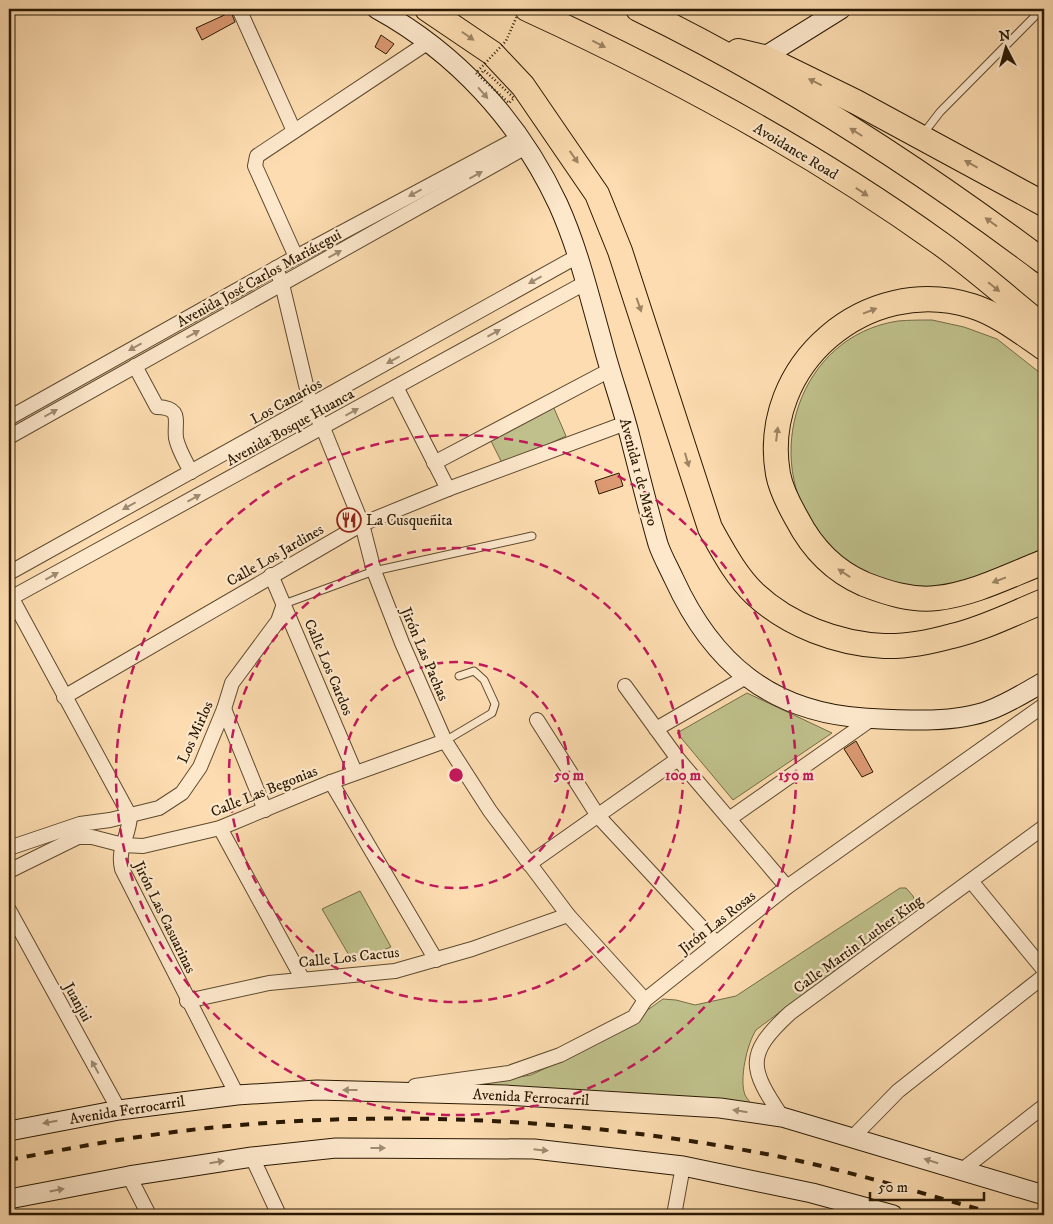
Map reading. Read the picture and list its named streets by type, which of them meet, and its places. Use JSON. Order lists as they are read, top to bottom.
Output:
{
  "streets": {
    "highway": ["Avoidance Road"],
    "main road": ["Avenida 1 de Mayo", "Avenida Ferrocarril"],
    "street": [
      "Avenida José Carlos Mariátegui",
      "Los Canarios",
      "Avenida Bosque Huanca",
      "Calle Los Jardines",
      "Jirón Las Pachas",
      "Calle Los Cardos",
      "Los Mirlos",
      "Calle Las Begonias",
      "Jirón Las Casuarinas",
      "Jirón Las Rosas",
      "Calle Martin Luther King",
      "Calle Los Cactus",
      "Juanjui"
    ]
  },
  "crossings": [
    ["Avenida José Carlos Mariátegui", "Avenida 1 de Mayo"],
    ["Avenida José Carlos Mariátegui", "Jirón Las Pachas"],
    ["Los Canarios", "Avenida 1 de Mayo"],
    ["Los Canarios", "Jirón Las Pachas"],
    ["Avenida Bosque Huanca", "Avenida 1 de Mayo"],
    ["Avenida Bosque Huanca", "Jirón Las Pachas"],
    ["Avenida 1 de Mayo", "Calle Los Jardines"],
    ["Calle Los Jardines", "Jirón Las Pachas"],
    ["Calle Los Jardines", "Calle Los Cardos"],
    ["Jirón Las Pachas", "Calle Las Begonias"],
    ["Jirón Las Pachas", "Jirón Las Rosas"],
    ["Jirón Las Pachas", "Calle Los Cactus"],
    ["Calle Los Cardos", "Los Mirlos"],
    ["Calle Los Cardos", "Calle Las Begonias"],
    ["Los Mirlos", "Jirón Las Casuarinas"],
    ["Calle Las Begonias", "Jirón Las Casuarinas"],
    ["Jirón Las Casuarinas", "Calle Los Cactus"],
    ["Jirón Las Casuarinas", "Avenida Ferrocarril"],
    ["Jirón Las Rosas", "Avenida Ferrocarril"],
    ["Calle Martin Luther King", "Avenida Ferrocarril"],
    ["Juanjui", "Avenida Ferrocarril"]
  ],
  "one_way": ["Juanjui"],
  "places": {
    "restaurant": ["La Cusqueñita"]
  },
  "scale_bar": "50 m",
  "north": "top",
  "rings": ["50 m", "100 m", "150 m"]
}
